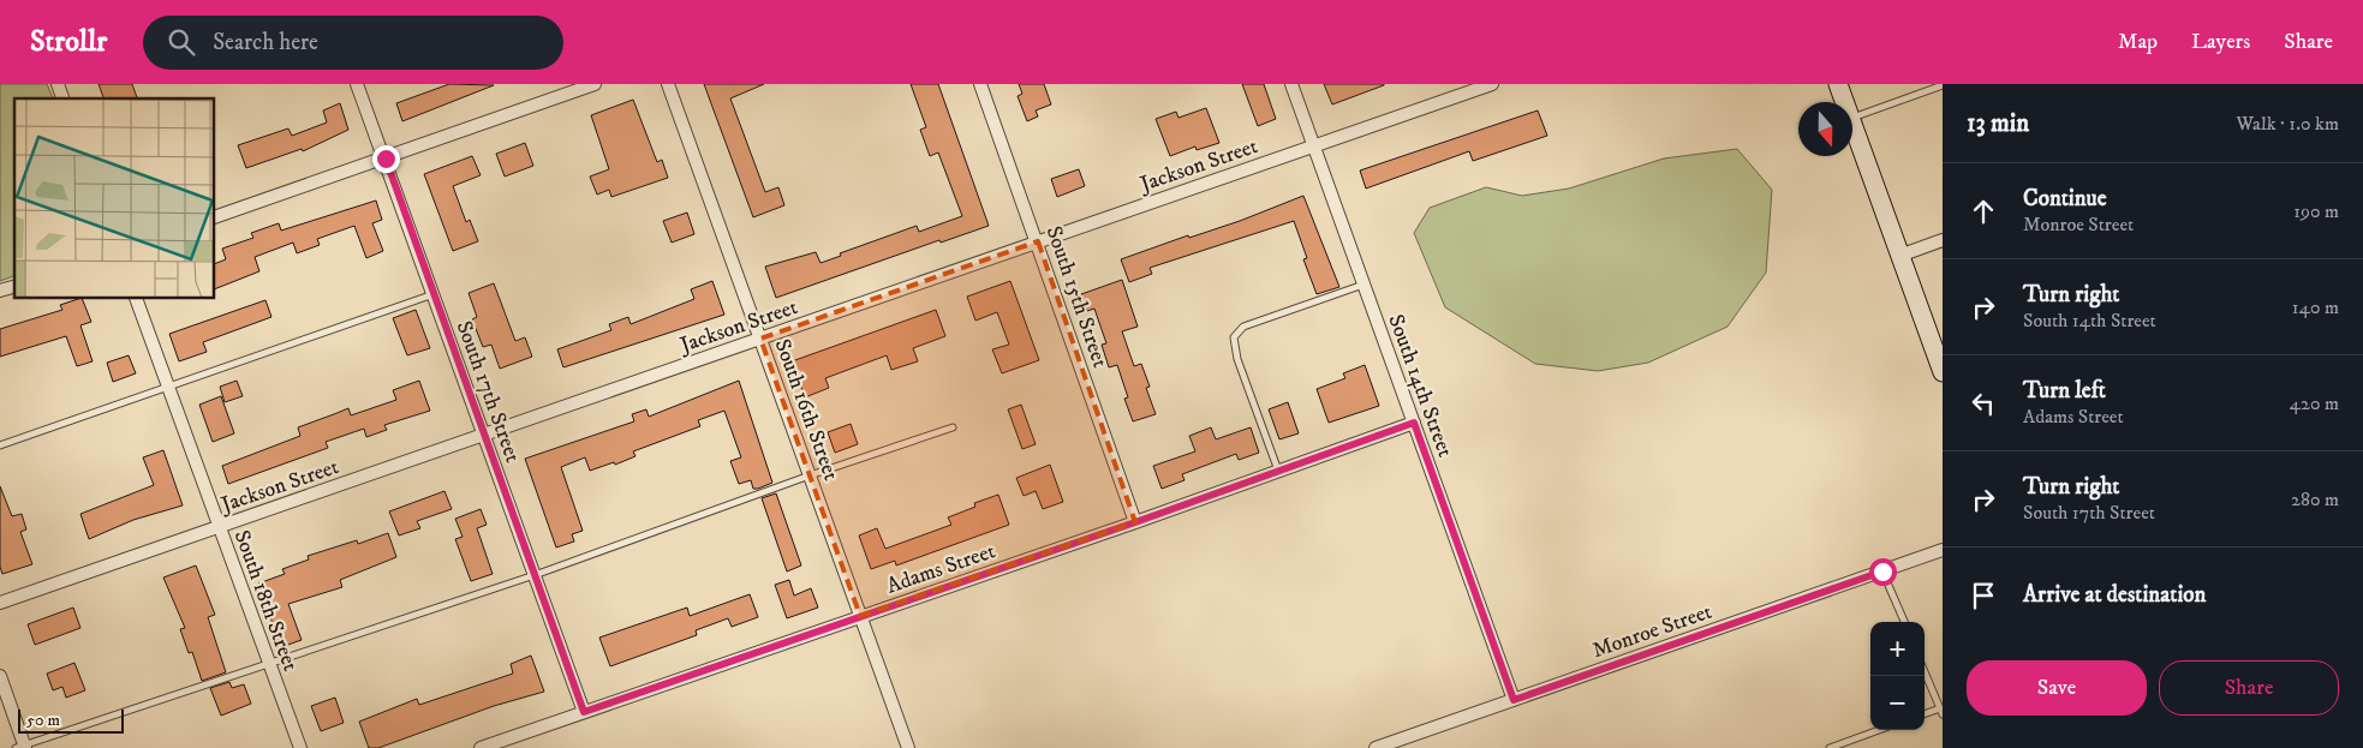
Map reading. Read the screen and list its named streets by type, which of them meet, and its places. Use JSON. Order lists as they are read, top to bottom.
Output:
{
  "streets": {
    "street": [
      "Jackson Street",
      "South 15th Street",
      "South 14th Street",
      "South 17th Street",
      "South 16th Street",
      "Adams Street",
      "South 18th Street",
      "Monroe Street"
    ]
  },
  "crossings": [
    ["Jackson Street", "South 15th Street"],
    ["Jackson Street", "South 14th Street"],
    ["Jackson Street", "South 17th Street"],
    ["Jackson Street", "South 16th Street"],
    ["Jackson Street", "South 18th Street"],
    ["South 15th Street", "Adams Street"],
    ["South 14th Street", "Adams Street"],
    ["South 14th Street", "Monroe Street"],
    ["South 17th Street", "Adams Street"],
    ["South 16th Street", "Adams Street"]
  ],
  "scale_bar": "50 m",
  "north": "bottom",
  "page": {
    "header": "Strollr",
    "search": "Search here",
    "nav": ["Map", "Layers", "Share"],
    "heading": ["13 min", "Walk · 1.0 km"],
    "list": [
      ["Continue", "Monroe Street", "190 m"],
      ["Turn right", "South 14th Street", "140 m"],
      ["Turn left", "Adams Street", "420 m"],
      ["Turn right", "South 17th Street", "280 m"],
      "Arrive at destination"
    ],
    "map_buttons": ["+", "−"],
    "buttons": ["Save", "Share"],
    "scale": "50 m"
  }
}
